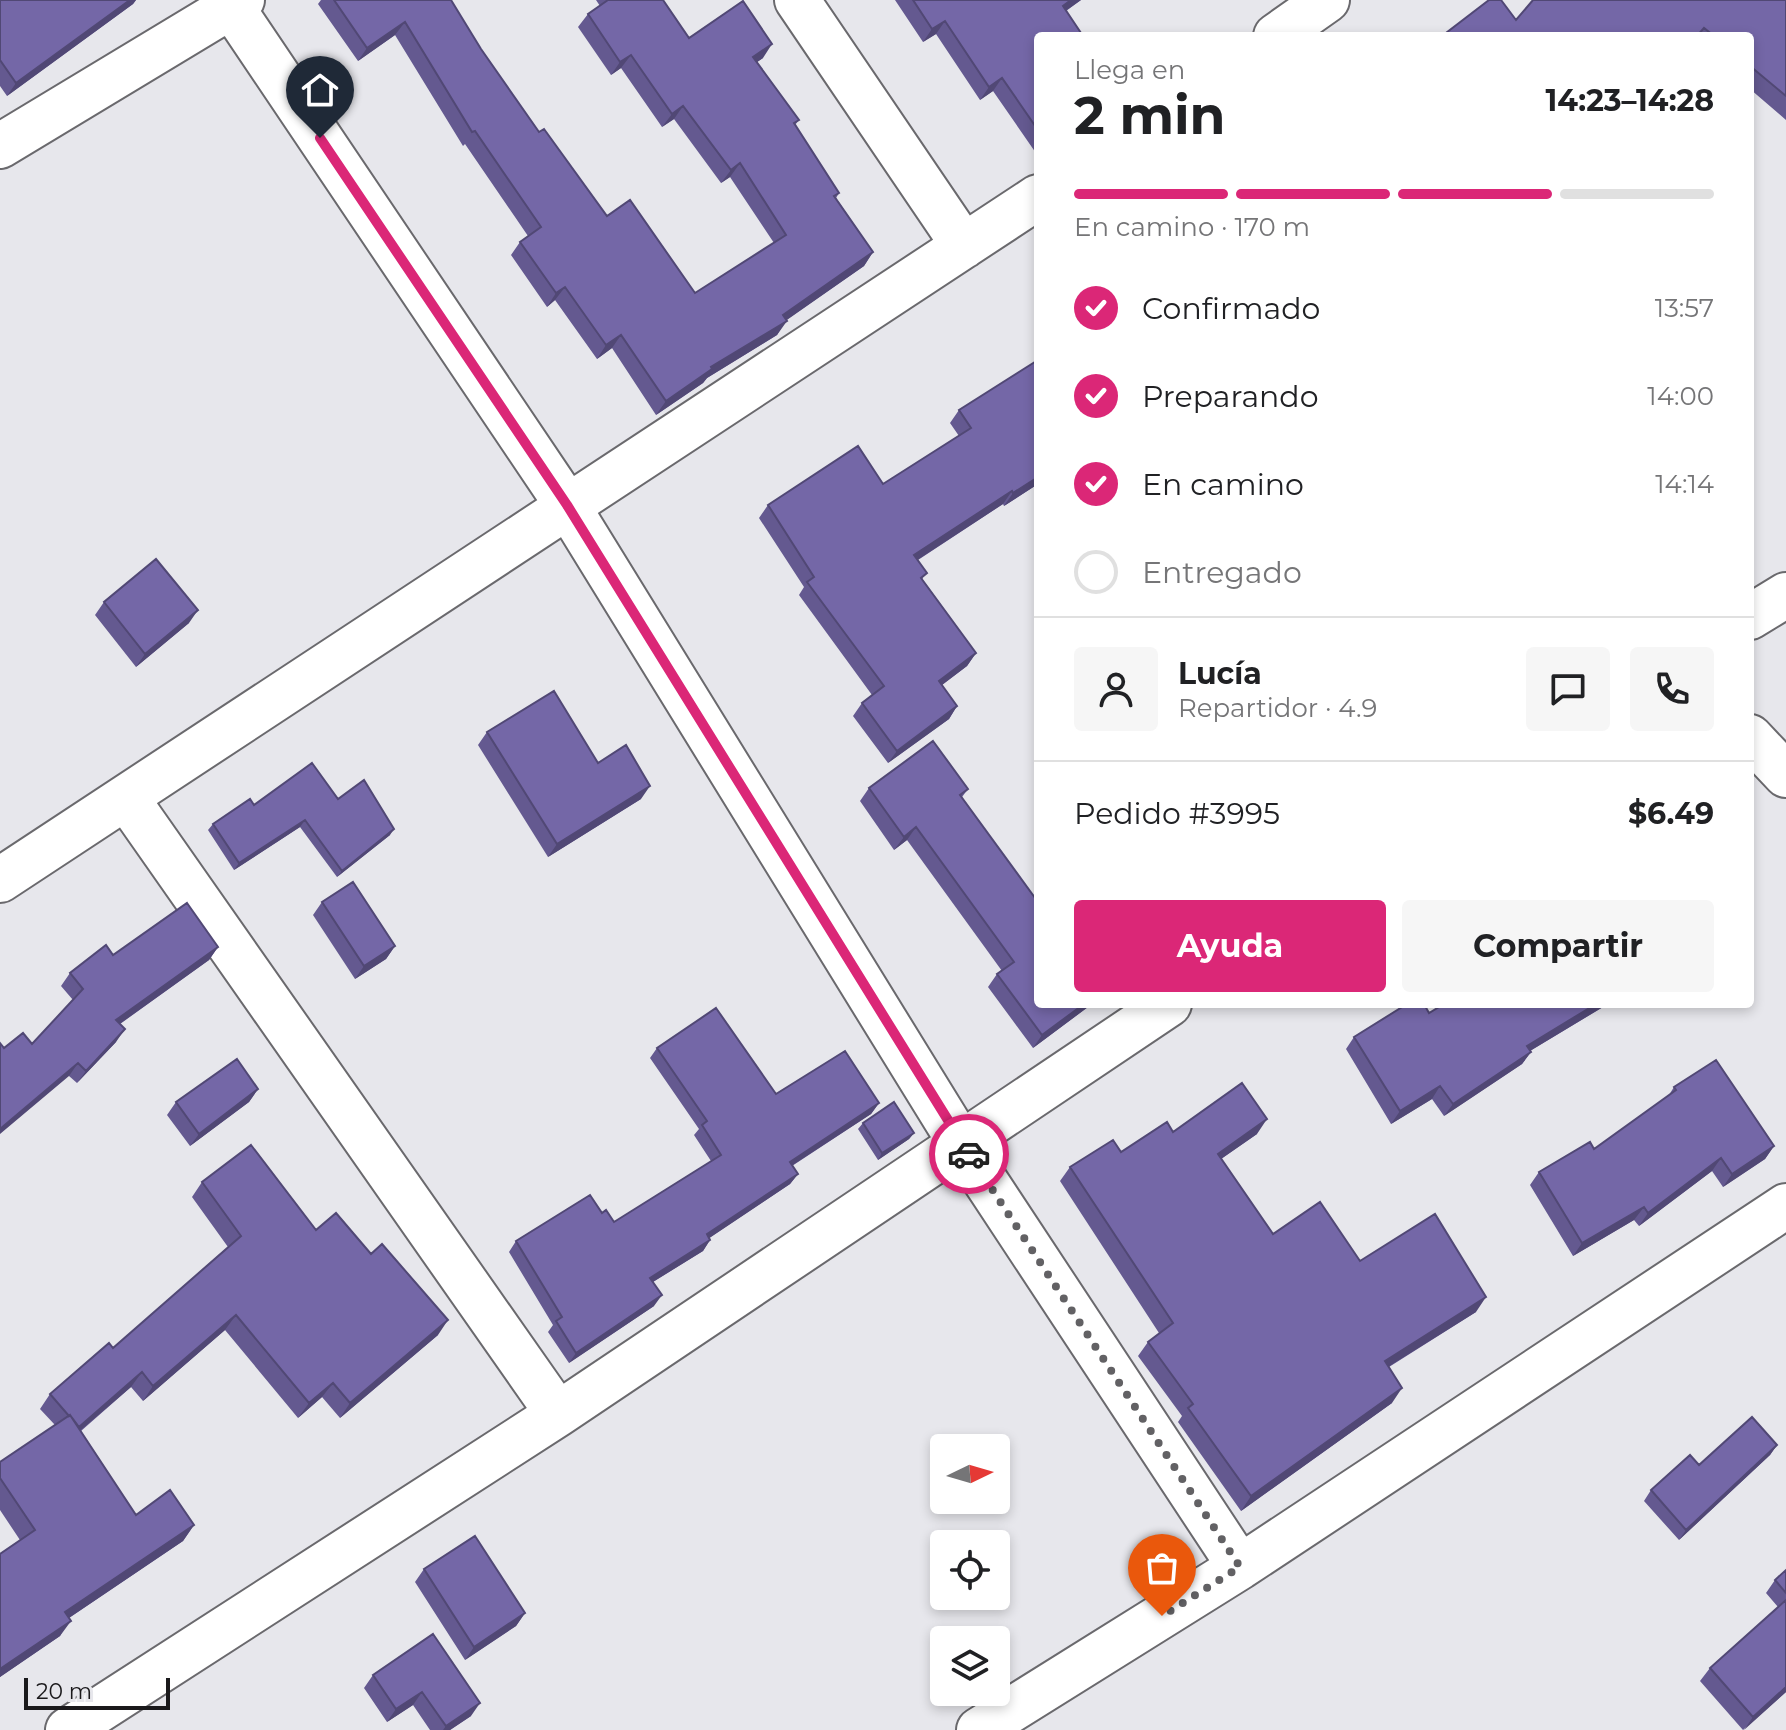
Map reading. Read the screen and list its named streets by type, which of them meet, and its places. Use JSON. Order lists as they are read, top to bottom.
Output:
{
  "scale_bar": "20 m",
  "north": "right",
  "page": {
    "heading": ["2 min", "Llega en", "14:23–14:28"],
    "panel": [
      "Lucía",
      "Repartidor · 4.9",
      "Pedido #3995",
      "$6.49"
    ],
    "bar": "En camino · 170 m",
    "list": [
      ["Confirmado", "13:57"],
      ["Preparando", "14:00"],
      ["En camino", "14:14"],
      "Entregado"
    ],
    "buttons": ["Ayuda", "Compartir"],
    "scale": "20 m"
  }
}
